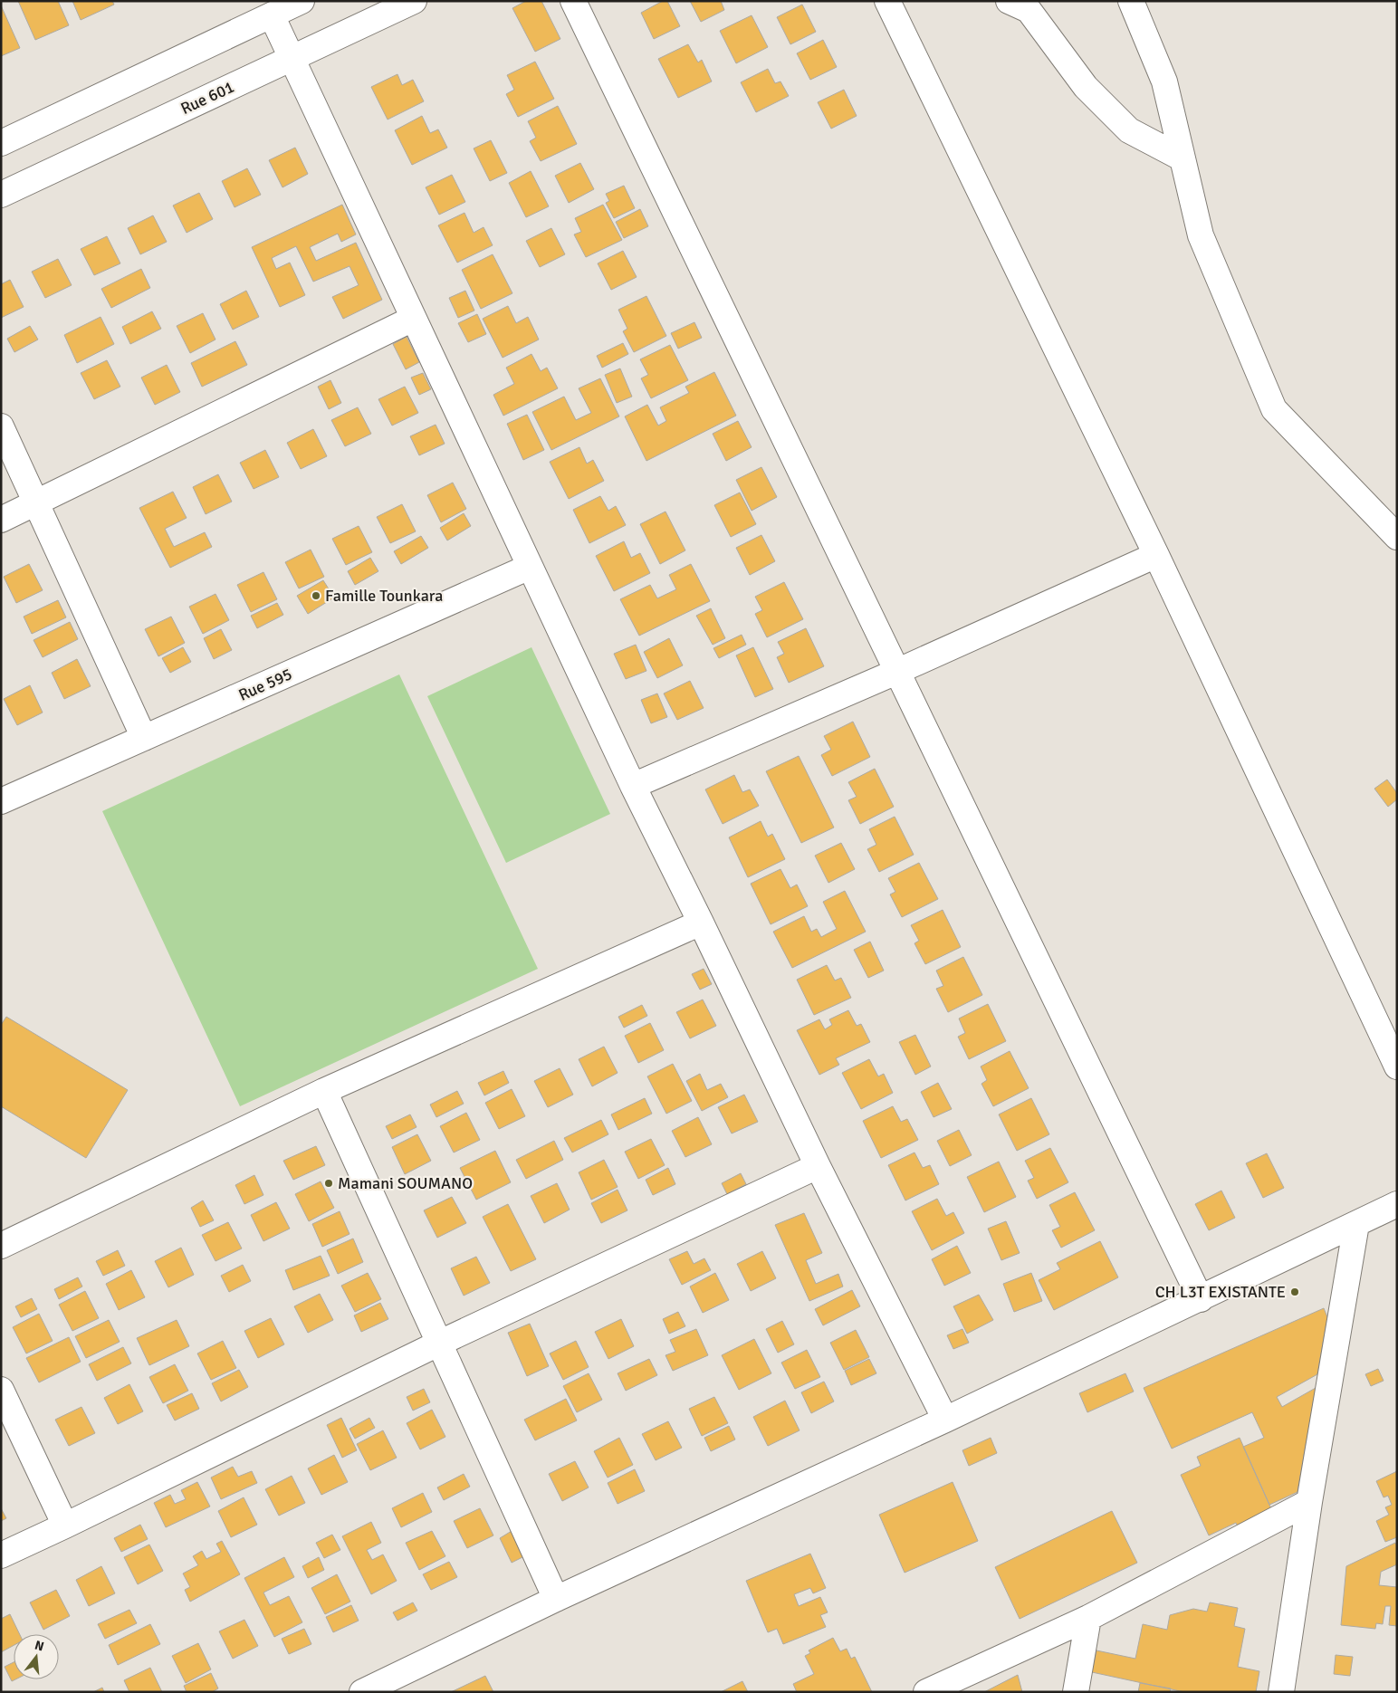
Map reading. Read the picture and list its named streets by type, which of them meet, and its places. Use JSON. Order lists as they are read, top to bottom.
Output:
{
  "streets": {
    "street": ["Rue 601", "Rue 595"]
  },
  "places": ["Famille Tounkara", "Mamani SOUMANO", "CH L3T EXISTANTE"],
  "north": "top"
}
